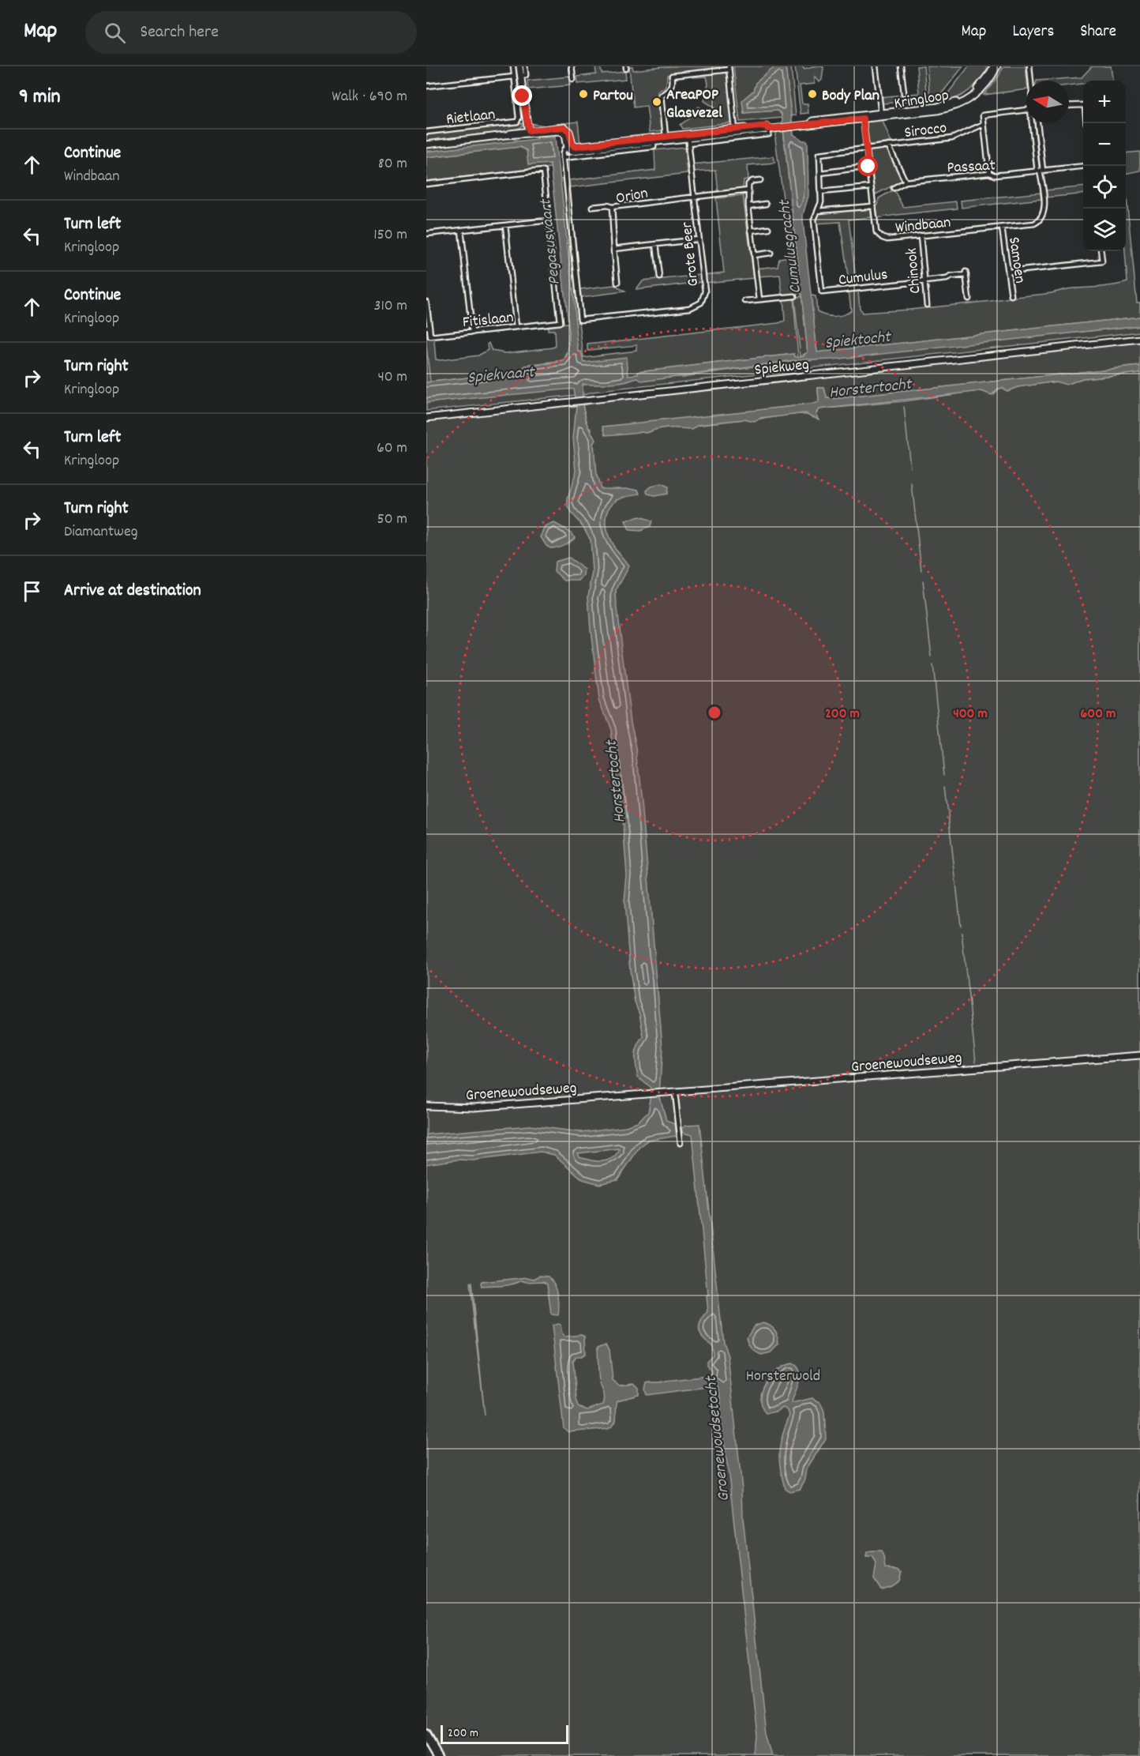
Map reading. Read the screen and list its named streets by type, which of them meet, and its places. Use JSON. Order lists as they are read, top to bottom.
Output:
{
  "streets": {
    "street": [
      "Kringloop",
      "Rietlaan",
      "Sirocco",
      "Passaat",
      "Orion",
      "Windbaan",
      "Grote Beer",
      "Samoen",
      "Chinook",
      "Cumulus",
      "Fitislaan",
      "Spiekweg",
      "Groenewoudseweg"
    ]
  },
  "crossings": [
    ["Kringloop", "Windbaan"],
    ["Kringloop", "Grote Beer"],
    ["Sirocco", "Windbaan"],
    ["Sirocco", "Cumulus"],
    ["Passaat", "Windbaan"],
    ["Orion", "Grote Beer"],
    ["Windbaan", "Samoen"],
    ["Windbaan", "Chinook"],
    ["Windbaan", "Cumulus"],
    ["Chinook", "Cumulus"]
  ],
  "water": [
    "Pegasusvaart",
    "Cumulusgracht",
    "Spiektocht",
    "Spiekvaart",
    "Horstertocht",
    "Groenewoudsetocht"
  ],
  "parks": ["Horsterwold"],
  "places": ["Partou", "Body Plan", "AreaPOP Glasvezel"],
  "scale_bar": "200 m",
  "north": "left",
  "page": {
    "header": "Map",
    "search": "Search here",
    "nav": ["Map", "Layers", "Share"],
    "heading": ["9 min", "Walk · 690 m"],
    "map_buttons": ["+", "−"],
    "list": [
      ["Continue", "Windbaan", "80 m"],
      ["Turn left", "Kringloop", "150 m"],
      ["Continue", "Kringloop", "310 m"],
      ["Turn right", "Kringloop", "40 m"],
      ["Turn left", "Kringloop", "60 m"],
      ["Turn right", "Diamantweg", "50 m"],
      "Arrive at destination"
    ],
    "scale": "200 m"
  },
  "rings": ["200 m", "400 m", "600 m"]
}
